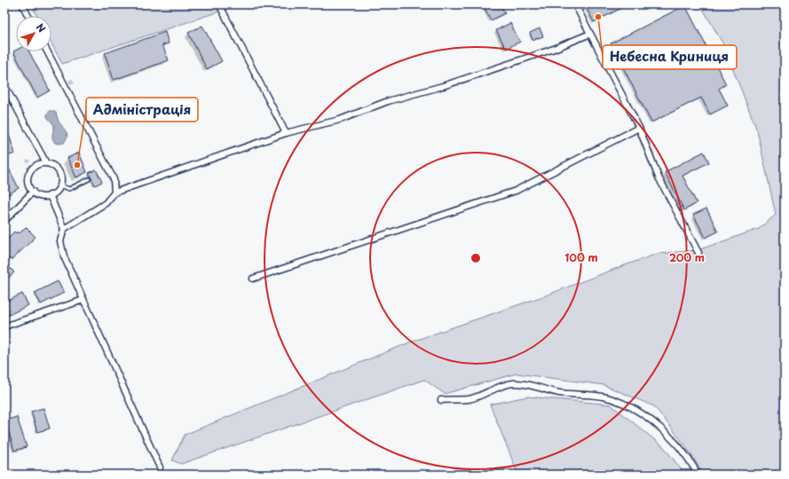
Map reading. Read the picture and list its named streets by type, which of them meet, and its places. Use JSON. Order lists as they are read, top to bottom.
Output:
{
  "places": ["Небесна Криниця", "Адміністрація"],
  "north": "top right",
  "rings": ["100 m", "200 m"]
}
